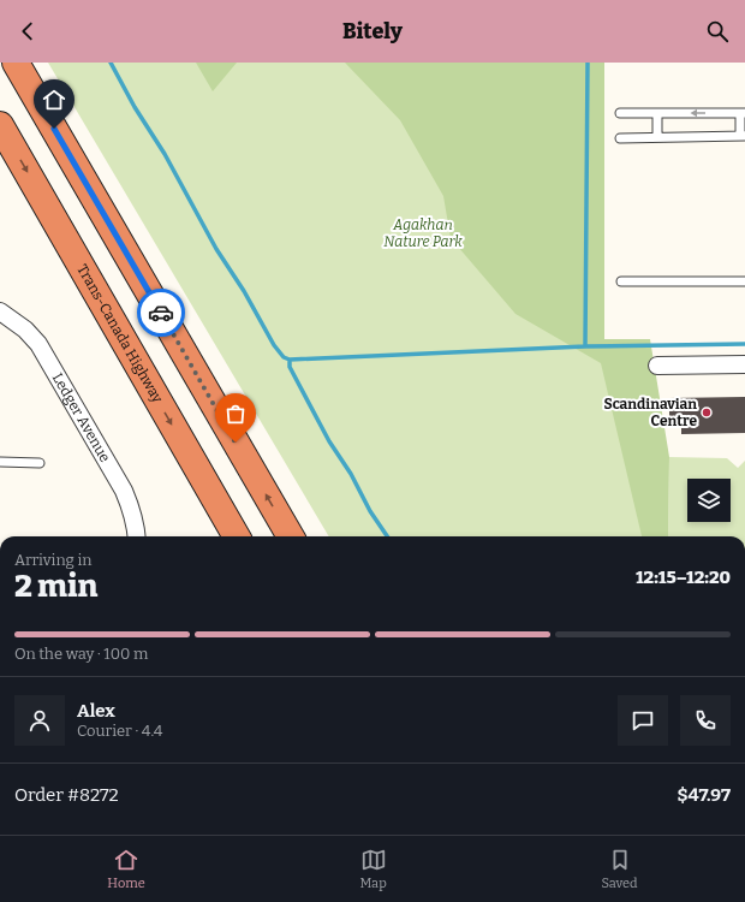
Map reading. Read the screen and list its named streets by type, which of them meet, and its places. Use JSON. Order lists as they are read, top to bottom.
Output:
{
  "streets": {
    "highway": ["Trans-Canada Highway"],
    "street": ["Ledger Avenue"]
  },
  "parks": ["Agakhan Nature Park"],
  "places": ["Scandinavian Centre"],
  "page": {
    "header": "Bitely",
    "heading": ["2 min", "Arriving in", "12:15–12:20"],
    "panel": [
      "Alex",
      "Courier · 4.4",
      "Order #8272",
      "$47.97"
    ],
    "bar": "On the way · 100 m",
    "tabs": ["Home", "Map", "Saved"]
  }
}
